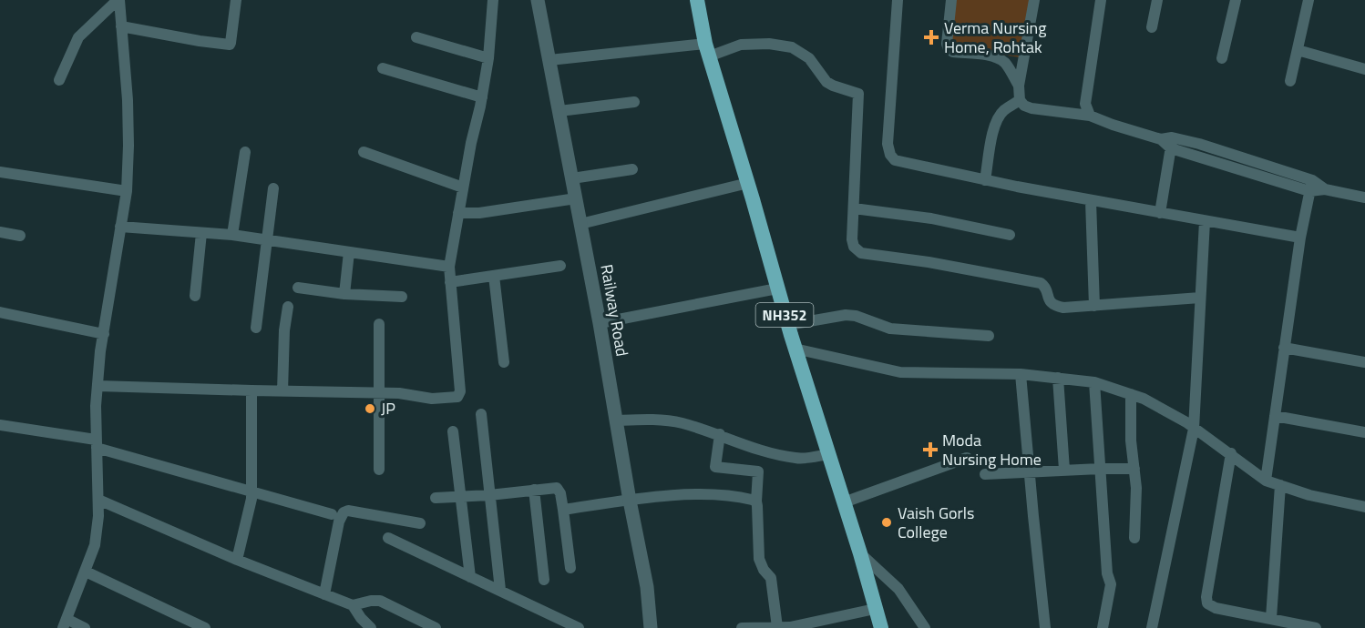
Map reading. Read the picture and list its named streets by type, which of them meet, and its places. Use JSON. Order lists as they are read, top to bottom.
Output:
{
  "streets": {
    "highway": ["NH352"],
    "street": ["Railway Road"]
  },
  "places": {
    "health": ["Verma Nursing Home, Rohtak", "Moda Nursing Home"],
    "other": ["JP", "Vaish Gorls College"]
  }
}
